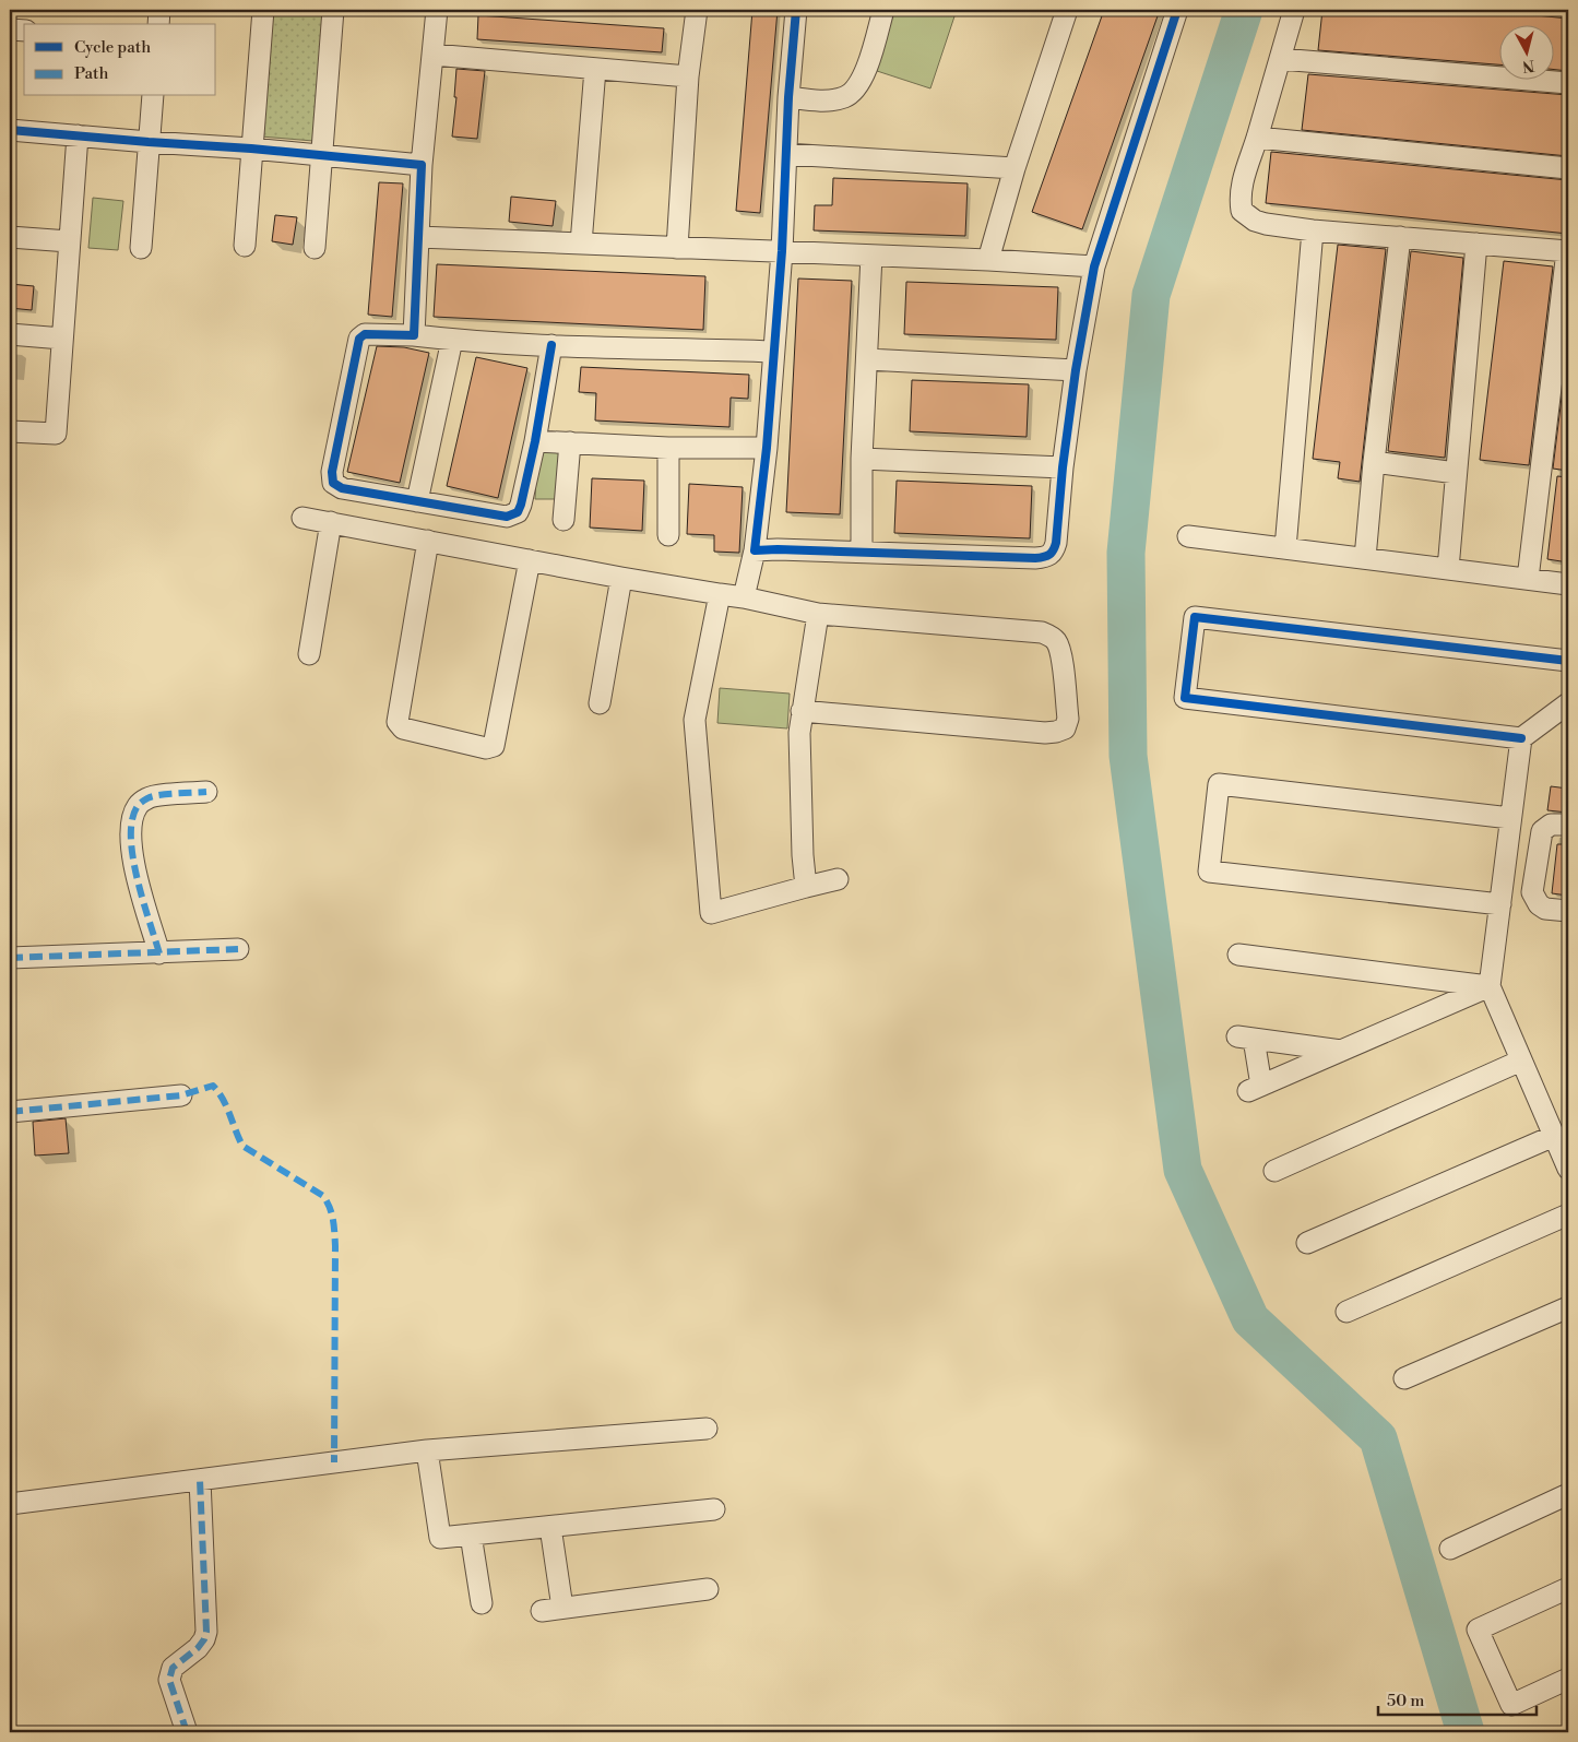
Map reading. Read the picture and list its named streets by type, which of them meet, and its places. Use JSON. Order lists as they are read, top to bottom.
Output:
{
  "legend": ["Cycle path", "Path"],
  "scale_bar": "50 m",
  "north": "bottom"
}
